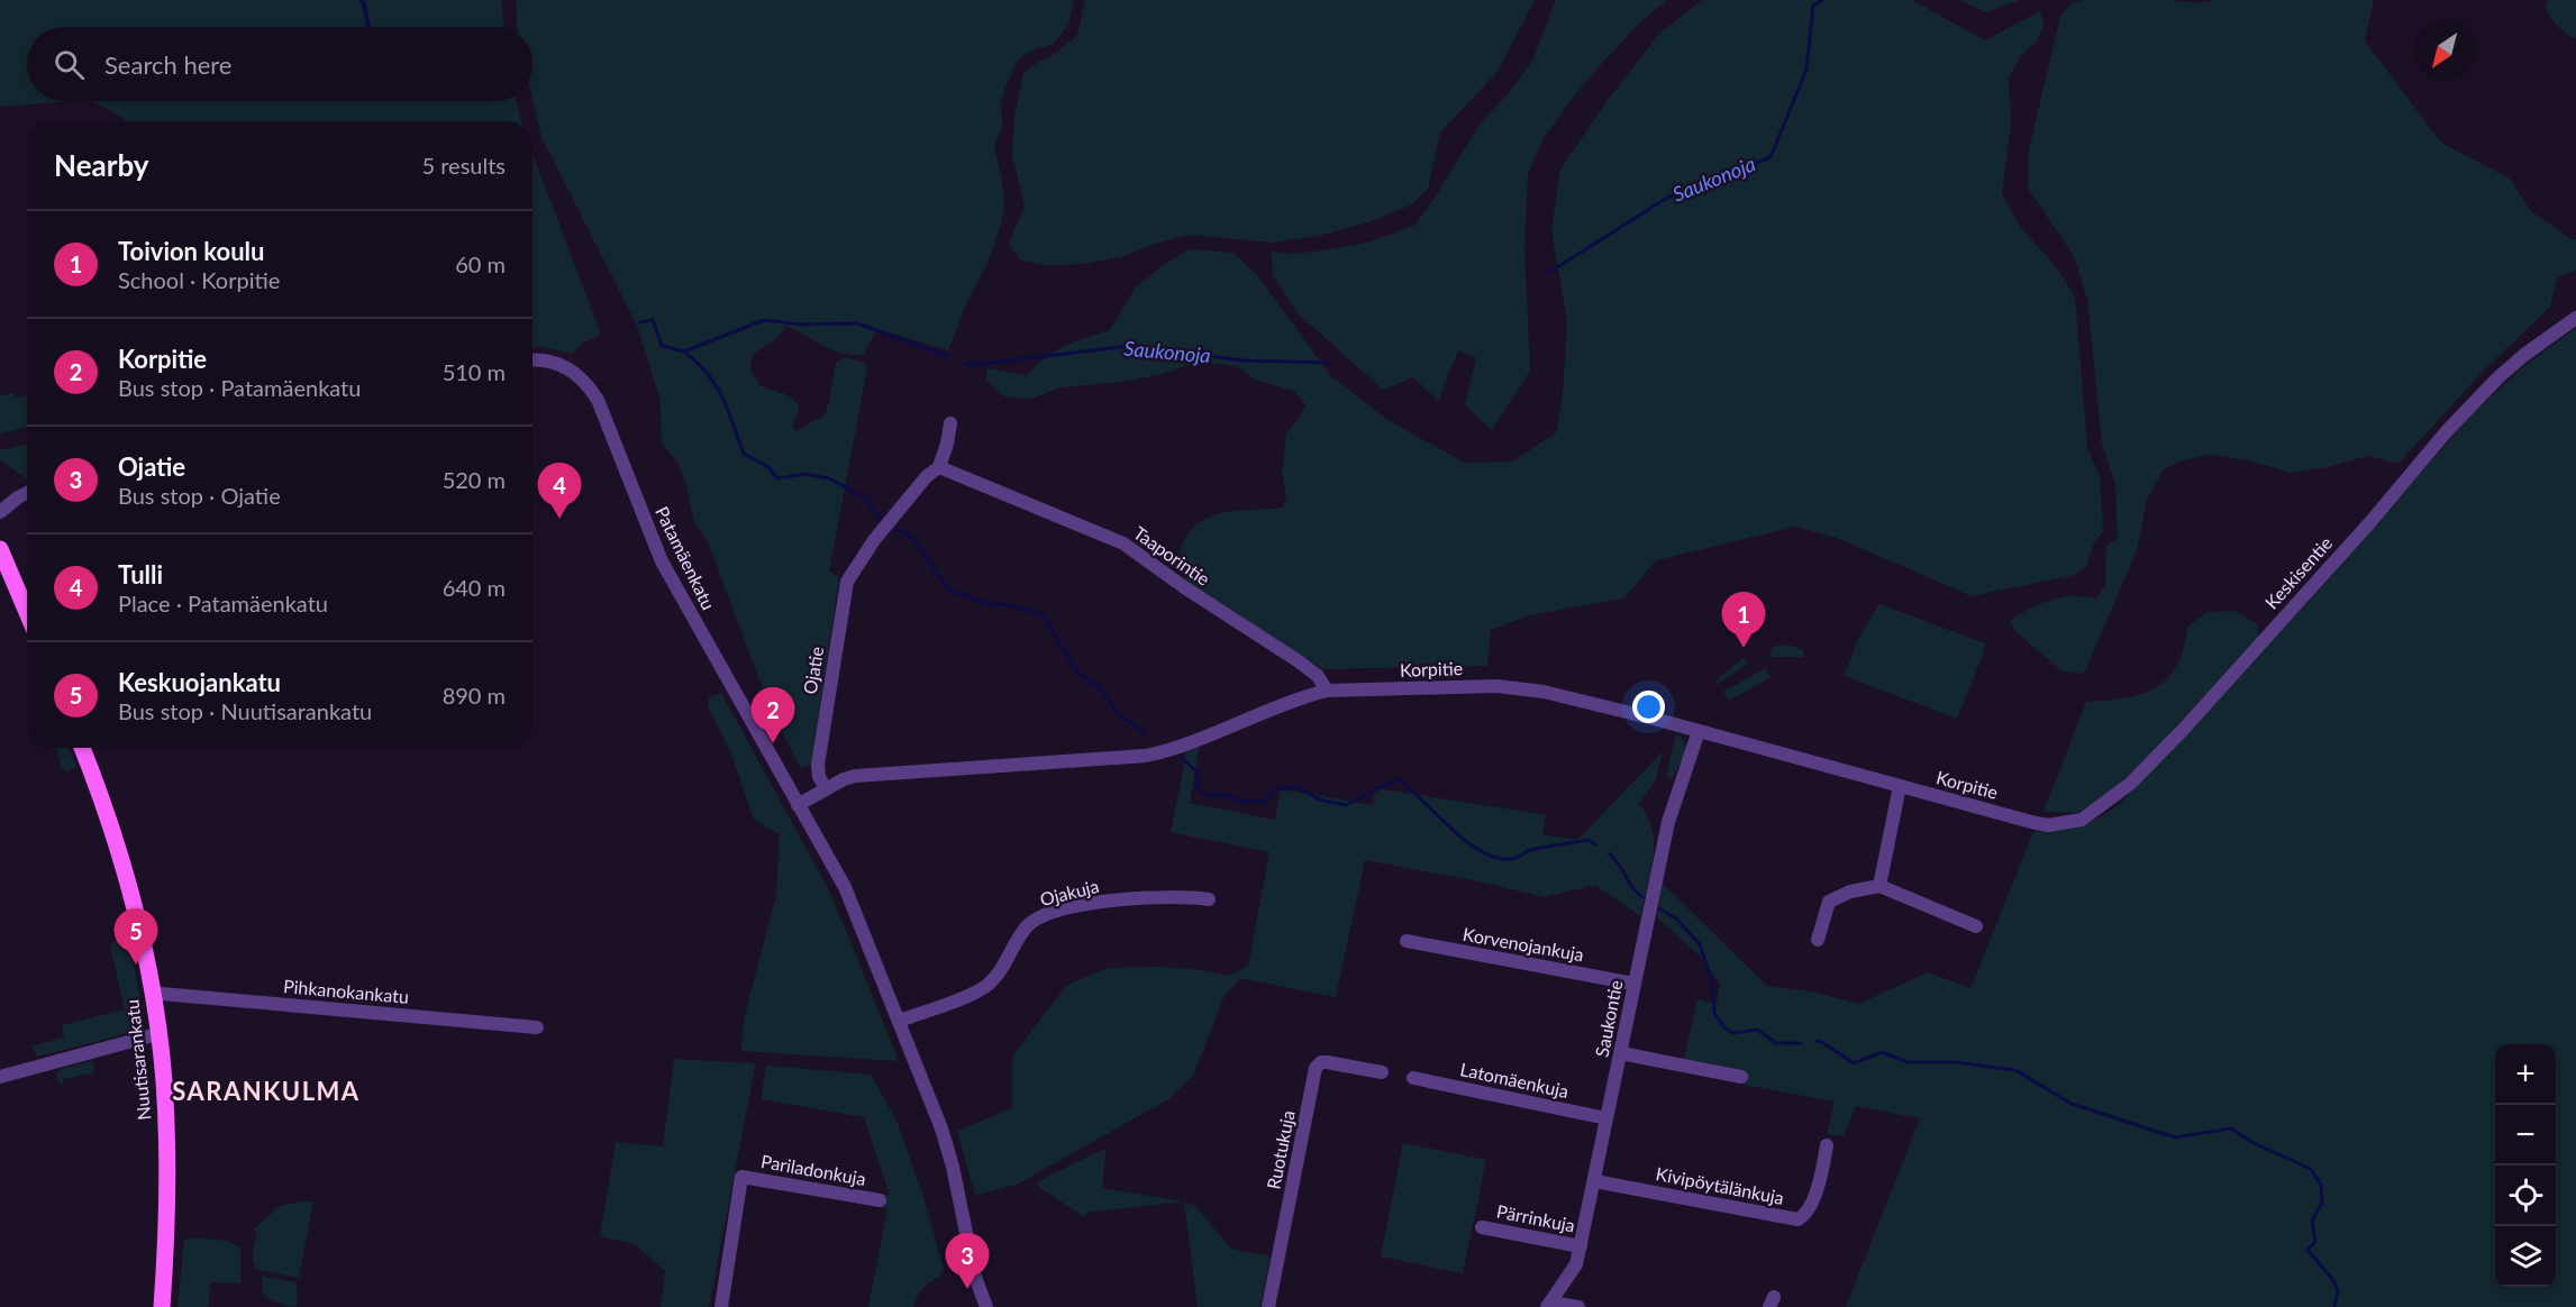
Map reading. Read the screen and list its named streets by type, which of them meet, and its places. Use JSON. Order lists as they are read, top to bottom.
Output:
{
  "streets": {
    "main road": ["Nuutisarankatu"],
    "street": [
      "Taaporintie",
      "Patamäenkatu",
      "Keskisentie",
      "Korpitie",
      "Ojatie",
      "Ojakuja",
      "Korvenojankuja",
      "Pihkanokankatu",
      "Saukontie",
      "Latomäenkuja",
      "Ruotukuja",
      "Pariladonkuja",
      "Kivipöytälänkuja",
      "Pärrinkuja"
    ]
  },
  "crossings": [
    ["Taaporintie", "Korpitie"],
    ["Taaporintie", "Ojatie"],
    ["Keskisentie", "Korpitie"],
    ["Korpitie", "Ojatie"],
    ["Korpitie", "Saukontie"],
    ["Korvenojankuja", "Saukontie"],
    ["Pihkanokankatu", "Nuutisarankatu"],
    ["Saukontie", "Latomäenkuja"],
    ["Saukontie", "Kivipöytälänkuja"],
    ["Saukontie", "Pärrinkuja"]
  ],
  "districts": ["SARANKULMA"],
  "water": ["Saukonoja"],
  "north": "bottom left",
  "page": {
    "search": "Search here",
    "heading": ["Nearby", "5 results"],
    "list": [
      {
        "mark": "1",
        "name": "Toivion koulu",
        "note": "School · Korpitie",
        "value": "60 m"
      },
      {
        "mark": "2",
        "name": "Korpitie",
        "note": "Bus stop · Patamäenkatu",
        "value": "510 m"
      },
      {
        "mark": "3",
        "name": "Ojatie",
        "note": "Bus stop · Ojatie",
        "value": "520 m"
      },
      {
        "mark": "4",
        "name": "Tulli",
        "note": "Place · Patamäenkatu",
        "value": "640 m"
      },
      {
        "mark": "5",
        "name": "Keskuojankatu",
        "note": "Bus stop · Nuutisarankatu",
        "value": "890 m"
      }
    ],
    "pins": [
      "4",
      "1",
      "2",
      "5",
      "3"
    ],
    "map_buttons": ["+", "−"]
  }
}
